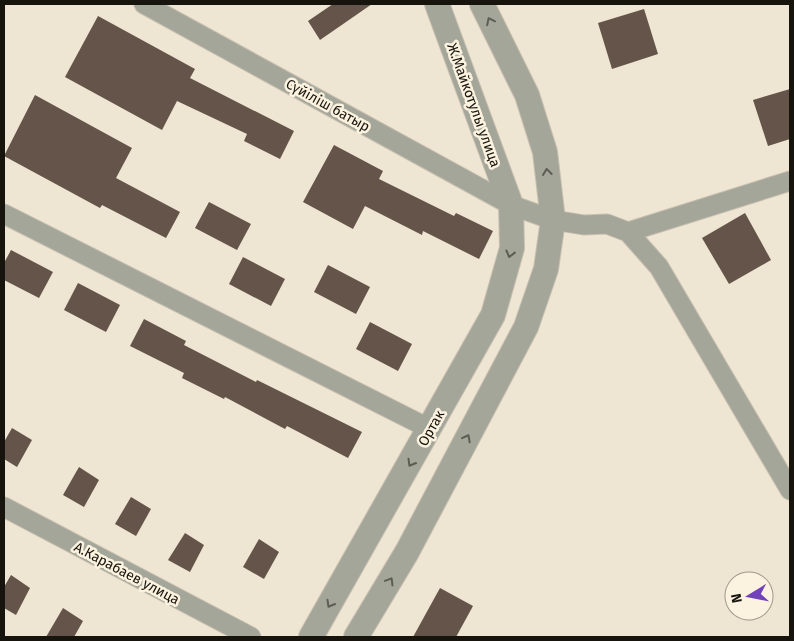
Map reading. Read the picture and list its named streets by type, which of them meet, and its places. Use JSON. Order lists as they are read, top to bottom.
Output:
{
  "streets": {
    "street": [
      "Сүйіліш батыр",
      "Ж.Майкотулы улица",
      "Ортак",
      "А.Карабаев улица"
    ]
  },
  "crossings": [
    ["Сүйіліш батыр", "Ж.Майкотулы улица"],
    ["Сүйіліш батыр", "Ортак"],
    ["Ж.Майкотулы улица", "Ортак"]
  ],
  "north": "left"
}
